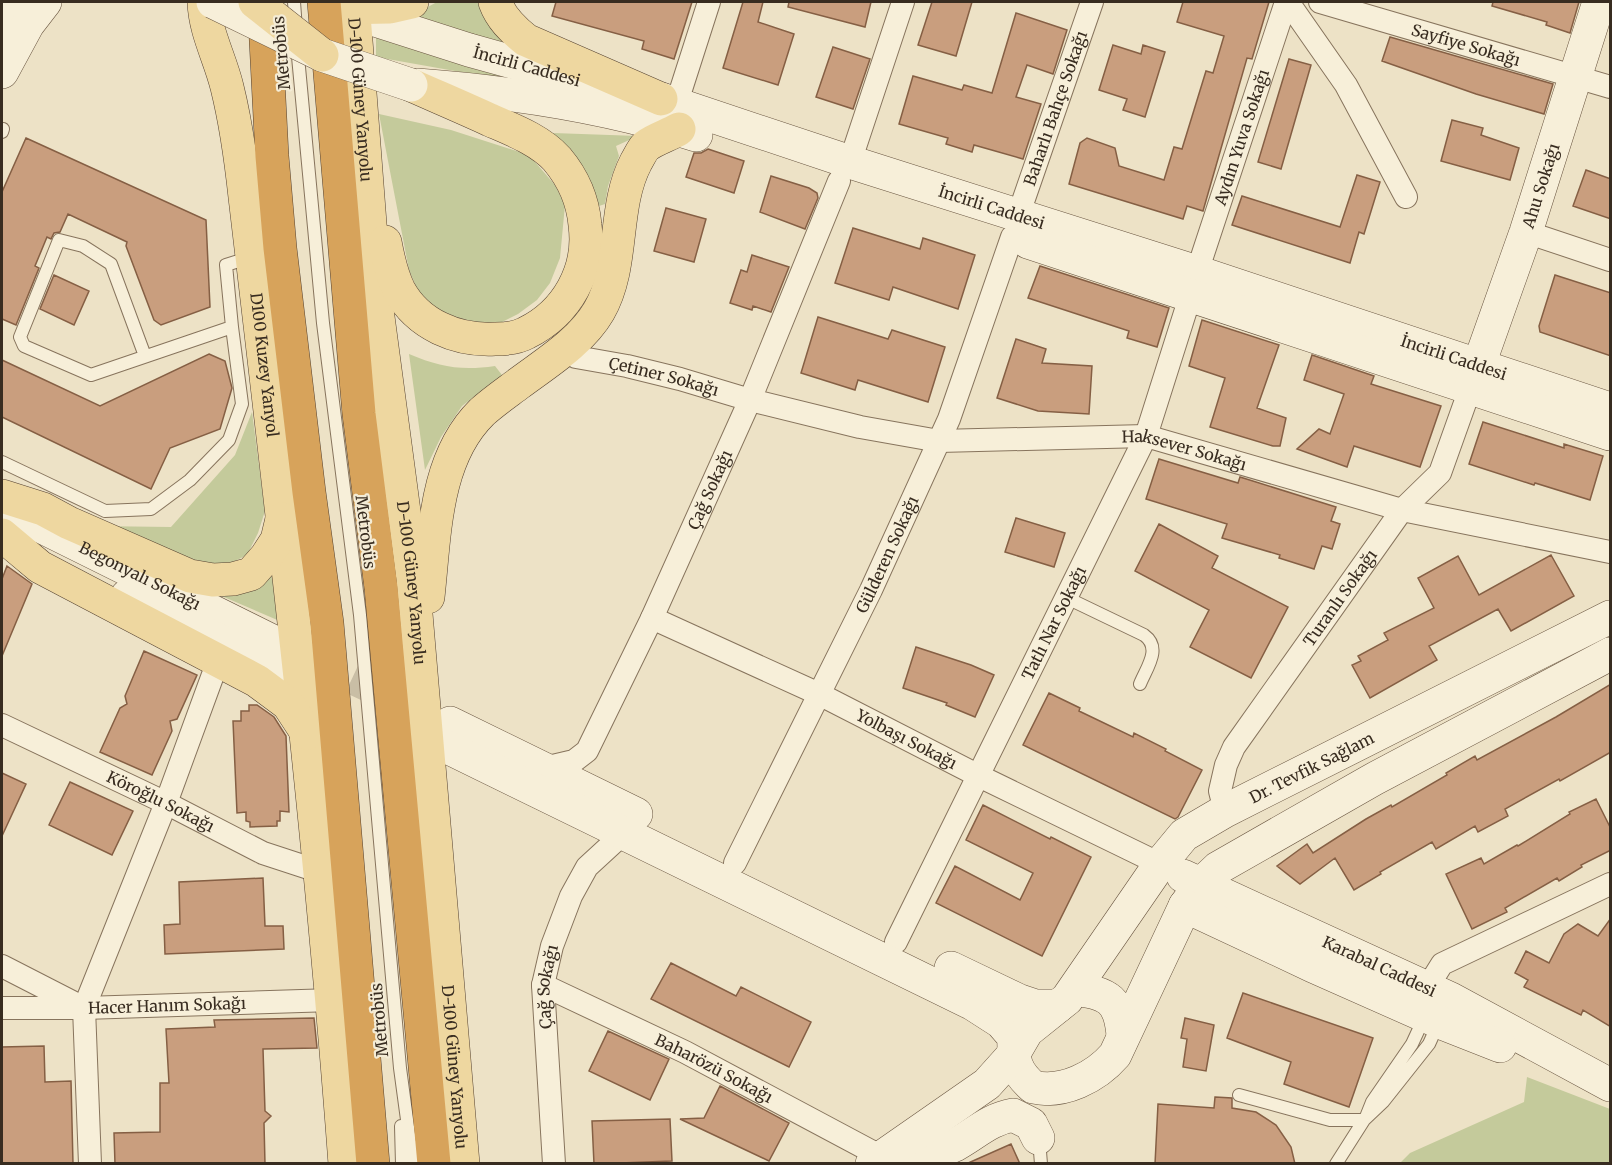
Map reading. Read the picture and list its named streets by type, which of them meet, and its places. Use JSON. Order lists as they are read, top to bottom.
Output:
{
  "streets": {
    "main road": [
      "İncirli Caddesi",
      "D-100 Güney Yanyolu",
      "Ahu Sokağı",
      "D100 Kuzey Yanyol",
      "Begonyalı Sokağı",
      "Dr. Tevfik Sağlam",
      "Karabal Caddesi"
    ],
    "street": [
      "Sayfiye Sokağı",
      "Baharlı Bahçe Sokağı",
      "Aydın Yuva Sokağı",
      "Çetiner Sokağı",
      "Haksever Sokağı",
      "Çağ Sokağı",
      "Gülderen Sokağı",
      "Turanlı Sokağı",
      "Tatlı Nar Sokağı",
      "Yolbaşı Sokağı",
      "Köroğlu Sokağı",
      "Hacer Hanım Sokağı",
      "Baharözü Sokağı"
    ],
    "lane": ["Metrobüs"]
  },
  "crossings": [
    ["Sayfiye Sokağı", "Ahu Sokağı"],
    ["İncirli Caddesi", "D-100 Güney Yanyolu"],
    ["İncirli Caddesi", "Baharlı Bahçe Sokağı"],
    ["İncirli Caddesi", "Aydın Yuva Sokağı"],
    ["İncirli Caddesi", "Ahu Sokağı"],
    ["İncirli Caddesi", "Çağ Sokağı"],
    ["İncirli Caddesi", "Gülderen Sokağı"],
    ["İncirli Caddesi", "Turanlı Sokağı"],
    ["İncirli Caddesi", "Tatlı Nar Sokağı"],
    ["Baharlı Bahçe Sokağı", "Gülderen Sokağı"],
    ["Aydın Yuva Sokağı", "Tatlı Nar Sokağı"],
    ["Ahu Sokağı", "Turanlı Sokağı"],
    ["D100 Kuzey Yanyol", "Köroğlu Sokağı"],
    ["D100 Kuzey Yanyol", "Hacer Hanım Sokağı"],
    ["Çetiner Sokağı", "Haksever Sokağı"],
    ["Çetiner Sokağı", "Çağ Sokağı"],
    ["Haksever Sokağı", "Çağ Sokağı"],
    ["Haksever Sokağı", "Gülderen Sokağı"],
    ["Haksever Sokağı", "Turanlı Sokağı"],
    ["Haksever Sokağı", "Tatlı Nar Sokağı"],
    ["Çağ Sokağı", "Yolbaşı Sokağı"],
    ["Çağ Sokağı", "Baharözü Sokağı"],
    ["Gülderen Sokağı", "Yolbaşı Sokağı"],
    ["Turanlı Sokağı", "Dr. Tevfik Sağlam"],
    ["Tatlı Nar Sokağı", "Yolbaşı Sokağı"],
    ["Yolbaşı Sokağı", "Dr. Tevfik Sağlam"],
    ["Yolbaşı Sokağı", "Karabal Caddesi"],
    ["Dr. Tevfik Sağlam", "Karabal Caddesi"],
    ["Dr. Tevfik Sağlam", "Baharözü Sokağı"]
  ]
}
